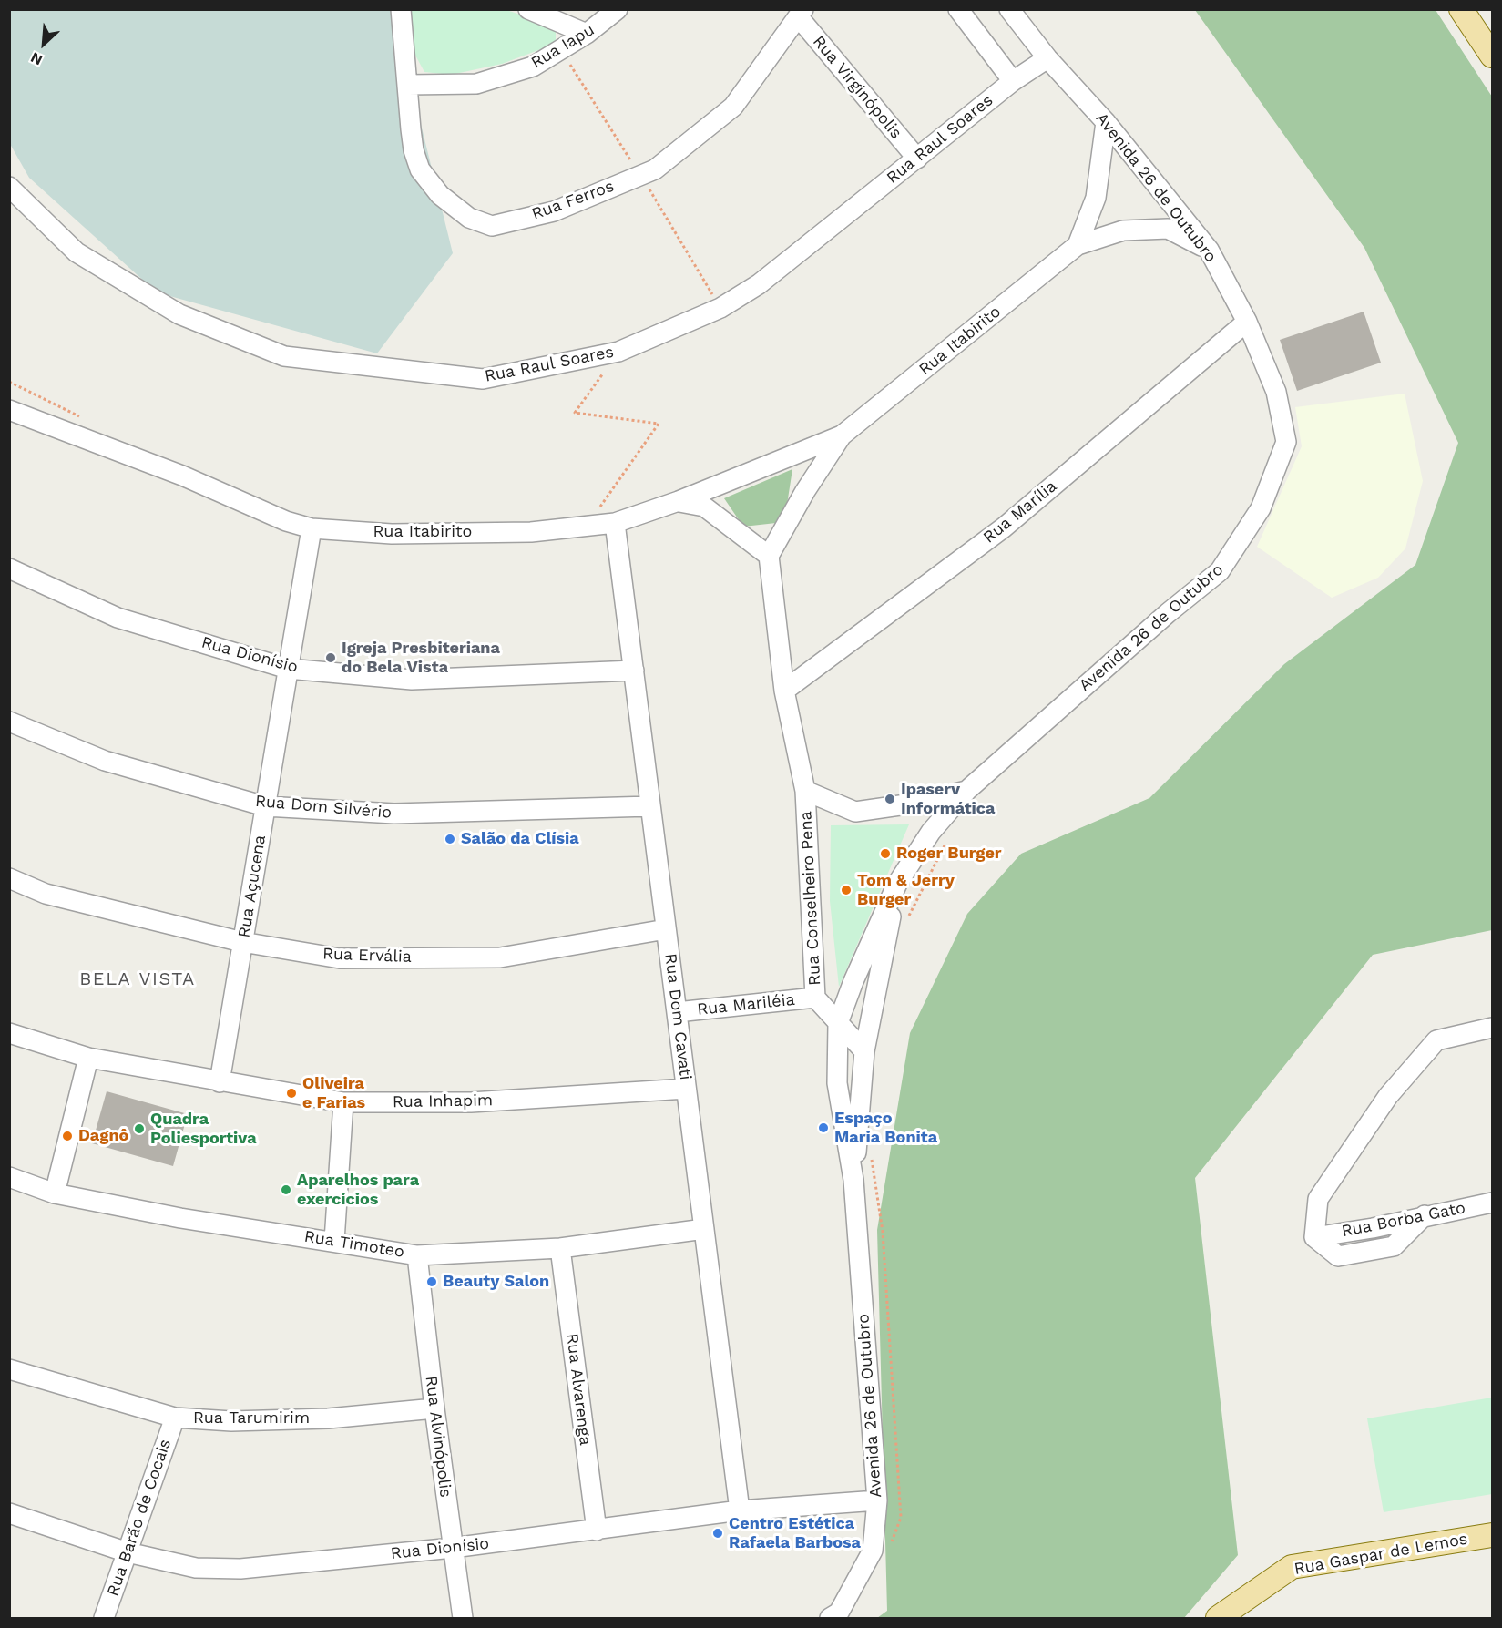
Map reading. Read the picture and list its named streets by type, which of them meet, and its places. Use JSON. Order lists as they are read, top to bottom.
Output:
{
  "streets": {
    "main road": ["Rua Gaspar de Lemos"],
    "street": [
      "Rua Iapu",
      "Rua Virginópolis",
      "Rua Raul Soares",
      "Avenida 26 de Outubro",
      "Rua Ferros",
      "Rua Itabirito",
      "Rua Marília",
      "Rua Dionísio",
      "Rua Dom Silvério",
      "Rua Açucena",
      "Rua Conselheiro Pena",
      "Rua Ervália",
      "Rua Mariléia",
      "Rua Dom Cavati",
      "Rua Inhapim",
      "Rua Borba Gato",
      "Rua Timoteo",
      "Rua Alvarenga",
      "Rua Tarumirim",
      "Rua Alvinópolis",
      "Rua Barão de Cocais"
    ]
  },
  "crossings": [
    ["Rua Iapu", "Rua Ferros"],
    ["Rua Virginópolis", "Rua Raul Soares"],
    ["Rua Virginópolis", "Rua Ferros"],
    ["Rua Raul Soares", "Avenida 26 de Outubro"],
    ["Avenida 26 de Outubro", "Rua Itabirito"],
    ["Avenida 26 de Outubro", "Rua Marília"],
    ["Avenida 26 de Outubro", "Rua Dionísio"],
    ["Avenida 26 de Outubro", "Rua Conselheiro Pena"],
    ["Rua Itabirito", "Rua Açucena"],
    ["Rua Itabirito", "Rua Conselheiro Pena"],
    ["Rua Itabirito", "Rua Dom Cavati"],
    ["Rua Marília", "Rua Conselheiro Pena"],
    ["Rua Dionísio", "Rua Açucena"],
    ["Rua Dionísio", "Rua Dom Cavati"],
    ["Rua Dionísio", "Rua Alvarenga"],
    ["Rua Dionísio", "Rua Alvinópolis"],
    ["Rua Dionísio", "Rua Barão de Cocais"],
    ["Rua Dom Silvério", "Rua Açucena"],
    ["Rua Dom Silvério", "Rua Dom Cavati"],
    ["Rua Açucena", "Rua Ervália"],
    ["Rua Açucena", "Rua Inhapim"],
    ["Rua Conselheiro Pena", "Rua Mariléia"],
    ["Rua Ervália", "Rua Dom Cavati"],
    ["Rua Mariléia", "Rua Dom Cavati"],
    ["Rua Dom Cavati", "Rua Inhapim"],
    ["Rua Dom Cavati", "Rua Timoteo"],
    ["Rua Timoteo", "Rua Alvarenga"],
    ["Rua Timoteo", "Rua Alvinópolis"],
    ["Rua Tarumirim", "Rua Alvinópolis"],
    ["Rua Tarumirim", "Rua Barão de Cocais"]
  ],
  "districts": ["BELA VISTA"],
  "places": [
    "Igreja Presbiteriana do Bela Vista",
    "Ipaserv Informática",
    "Salão da Clísia",
    "Roger Burger",
    "Tom & Jerry Burger",
    "Oliveira e Farias",
    "Espaço Maria Bonita",
    "Quadra Poliesportiva",
    "Dagnô",
    "Aparelhos para exercícios",
    "Beauty Salon",
    "Centro Estética Rafaela Barbosa"
  ],
  "north": "bottom left"
}
